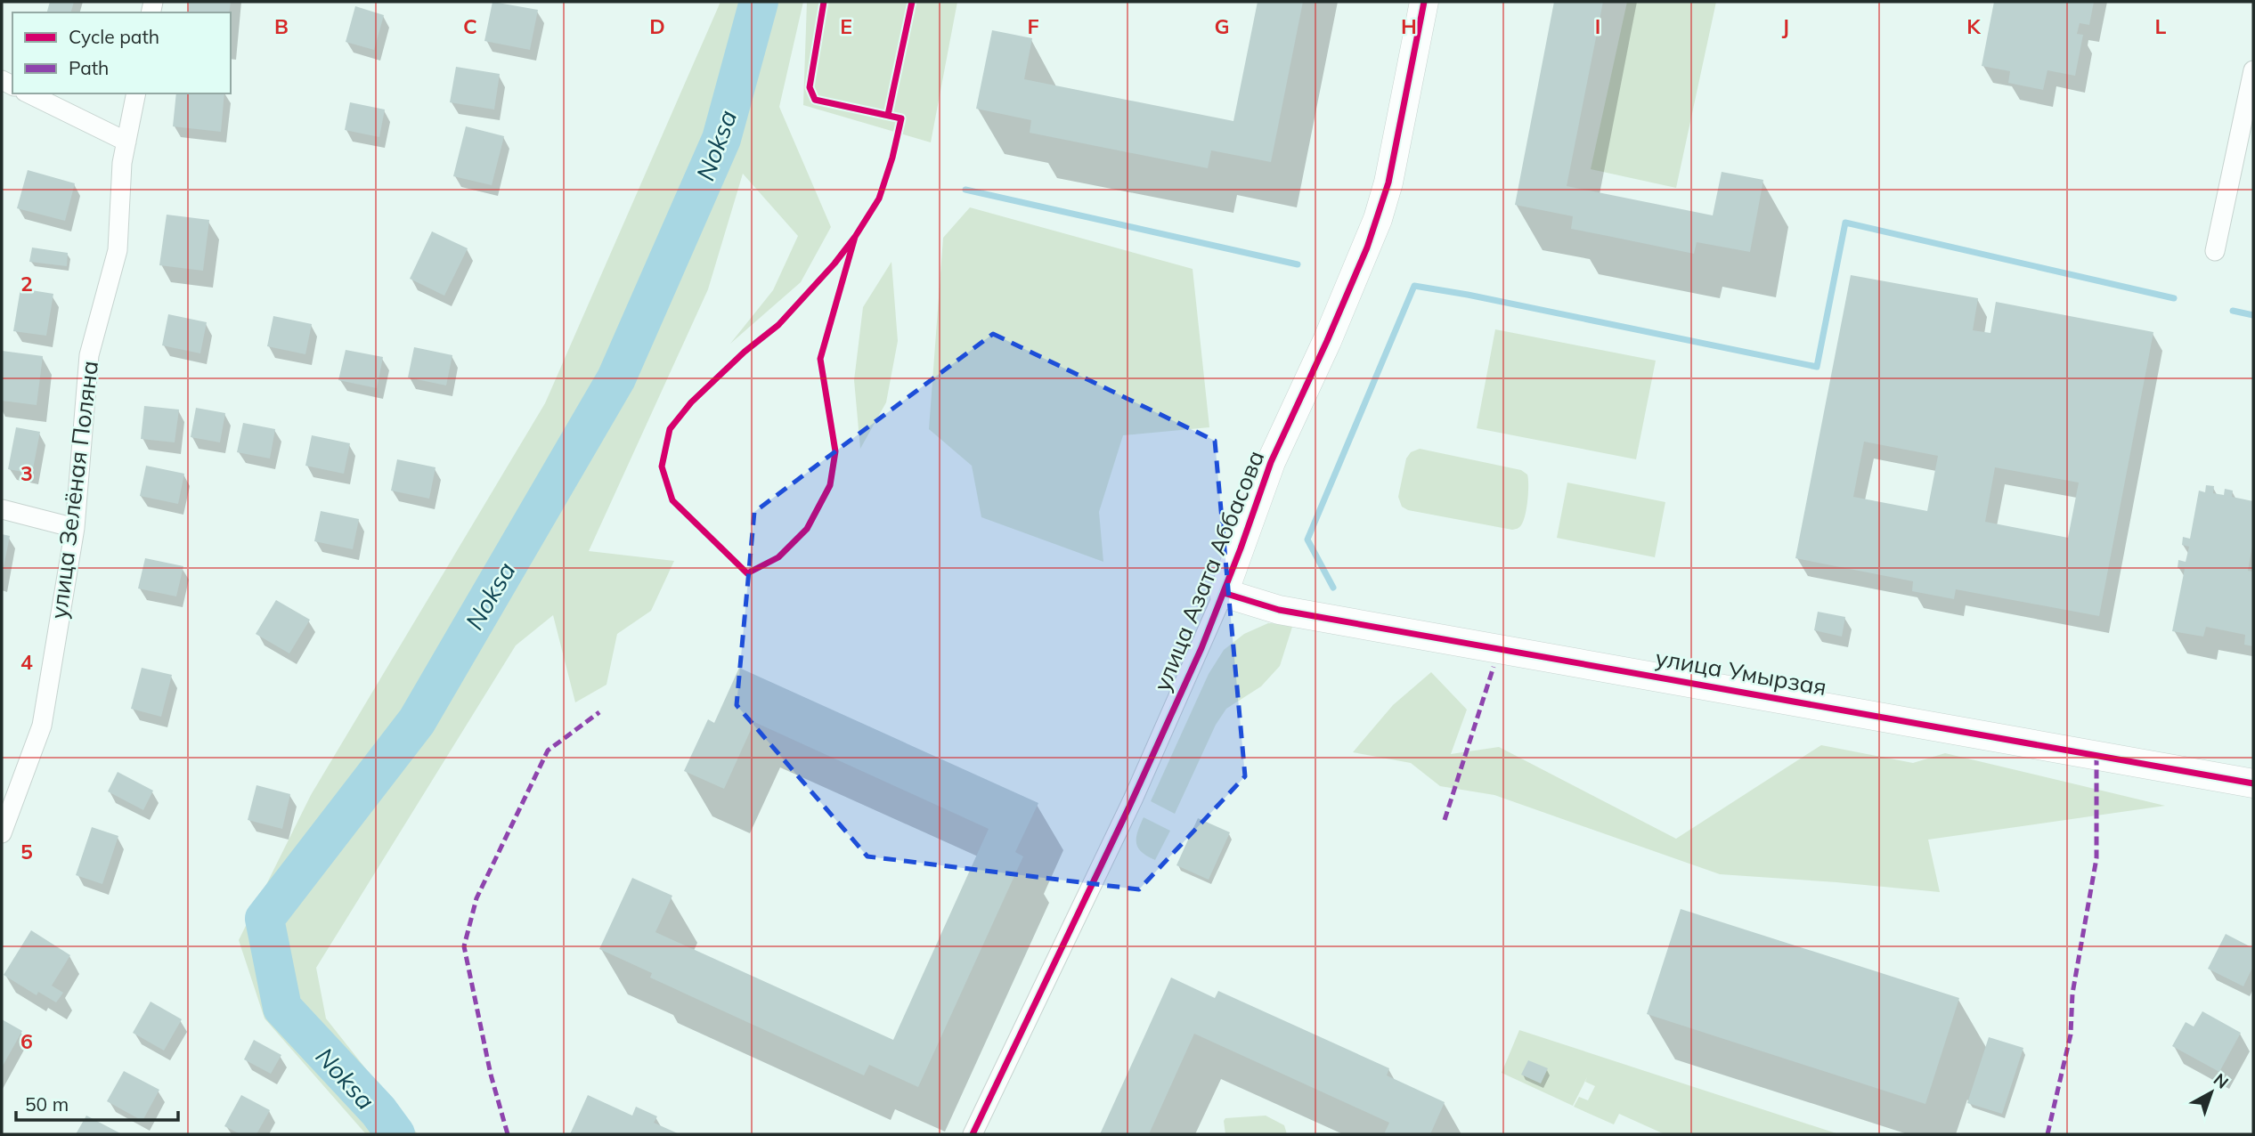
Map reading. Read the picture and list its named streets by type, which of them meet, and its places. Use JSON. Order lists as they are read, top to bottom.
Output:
{
  "streets": {
    "street": ["улица Зелёная Поляна", "улица Азата Аббасова", "улица Умырзая"]
  },
  "crossings": [
    ["улица Азата Аббасова", "улица Умырзая"]
  ],
  "water": ["Noksa"],
  "legend": ["Cycle path", "Path"],
  "scale_bar": "50 m",
  "north": "top right",
  "grid": {
    "columns": [
      "B",
      "C",
      "D",
      "E",
      "F",
      "G",
      "H",
      "I",
      "J",
      "K",
      "L"
    ],
    "rows": [
      "2",
      "3",
      "4",
      "5",
      "6"
    ]
  }
}
